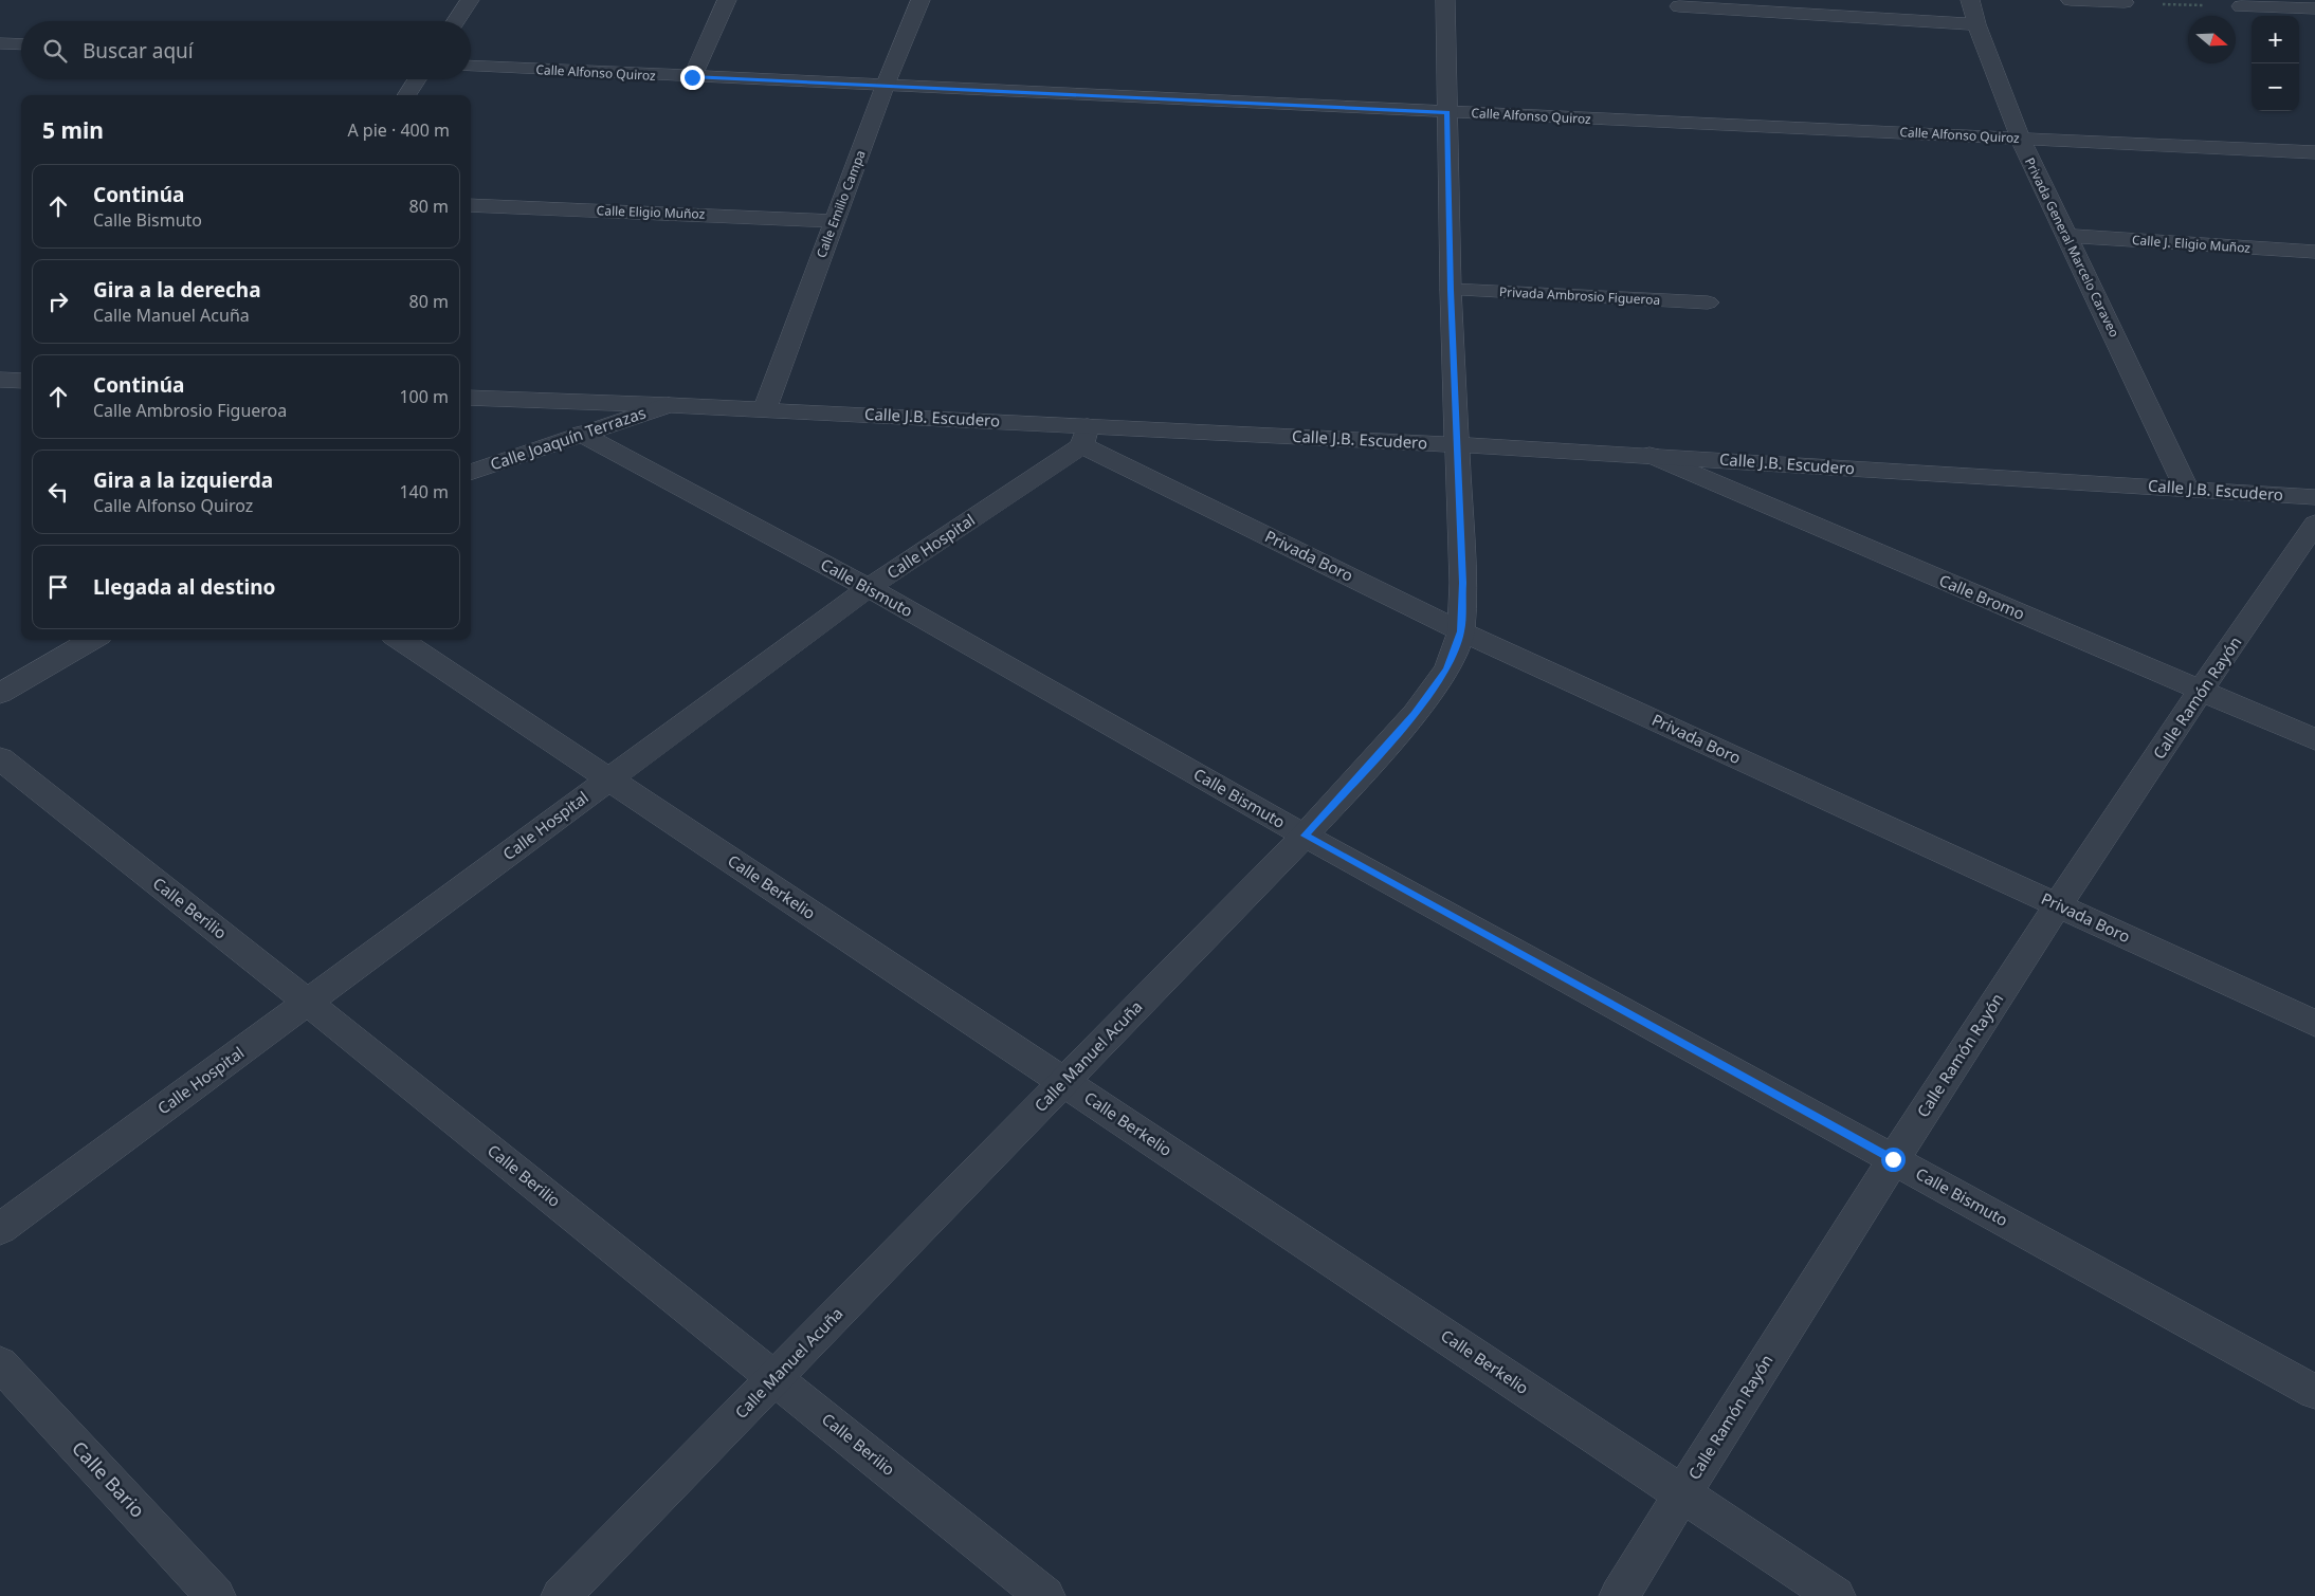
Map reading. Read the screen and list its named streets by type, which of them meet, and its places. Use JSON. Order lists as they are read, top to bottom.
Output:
{
  "streets": {
    "street": [
      "Calle Alfonso Quiroz",
      "Calle Emilio Campa",
      "Calle Eligio Muñoz",
      "Calle J. Eligio Muñoz",
      "Privada General Marcelo Caraveo",
      "Privada Ambrosio Figueroa",
      "Calle J.B. Escudero",
      "Calle Joaquín Terrazas",
      "Calle Hospital",
      "Privada Boro",
      "Calle Bismuto",
      "Calle Bromo",
      "Calle Ramón Rayón",
      "Calle Berkelio",
      "Calle Berilio",
      "Calle Manuel Acuña",
      "Calle Bario"
    ]
  },
  "crossings": [
    ["Calle Alfonso Quiroz", "Calle Emilio Campa"],
    ["Calle Alfonso Quiroz", "Privada General Marcelo Caraveo"],
    ["Calle Alfonso Quiroz", "Calle Manuel Acuña"],
    ["Calle Emilio Campa", "Calle Eligio Muñoz"],
    ["Calle Emilio Campa", "Calle J.B. Escudero"],
    ["Calle J. Eligio Muñoz", "Privada General Marcelo Caraveo"],
    ["Privada General Marcelo Caraveo", "Calle J.B. Escudero"],
    ["Privada Ambrosio Figueroa", "Calle Manuel Acuña"],
    ["Calle J.B. Escudero", "Calle Joaquín Terrazas"],
    ["Calle J.B. Escudero", "Calle Hospital"],
    ["Calle J.B. Escudero", "Privada Boro"],
    ["Calle J.B. Escudero", "Calle Bromo"],
    ["Calle J.B. Escudero", "Calle Manuel Acuña"],
    ["Calle Joaquín Terrazas", "Calle Bismuto"],
    ["Calle Hospital", "Privada Boro"],
    ["Calle Hospital", "Calle Bismuto"],
    ["Calle Hospital", "Calle Berkelio"],
    ["Calle Hospital", "Calle Berilio"],
    ["Privada Boro", "Calle Ramón Rayón"],
    ["Privada Boro", "Calle Manuel Acuña"],
    ["Calle Bismuto", "Calle Ramón Rayón"],
    ["Calle Bismuto", "Calle Manuel Acuña"],
    ["Calle Bromo", "Calle Ramón Rayón"],
    ["Calle Ramón Rayón", "Calle Berkelio"],
    ["Calle Berkelio", "Calle Manuel Acuña"],
    ["Calle Berilio", "Calle Manuel Acuña"]
  ],
  "north": "right",
  "page": {
    "map_buttons": ["+", "−"],
    "search": "Buscar aquí",
    "heading": ["5 min", "A pie · 400 m"],
    "list": [
      ["Continúa", "Calle Bismuto", "80 m"],
      ["Gira a la derecha", "Calle Manuel Acuña", "80 m"],
      ["Continúa", "Calle Ambrosio Figueroa", "100 m"],
      ["Gira a la izquierda", "Calle Alfonso Quiroz", "140 m"],
      "Llegada al destino"
    ]
  }
}
